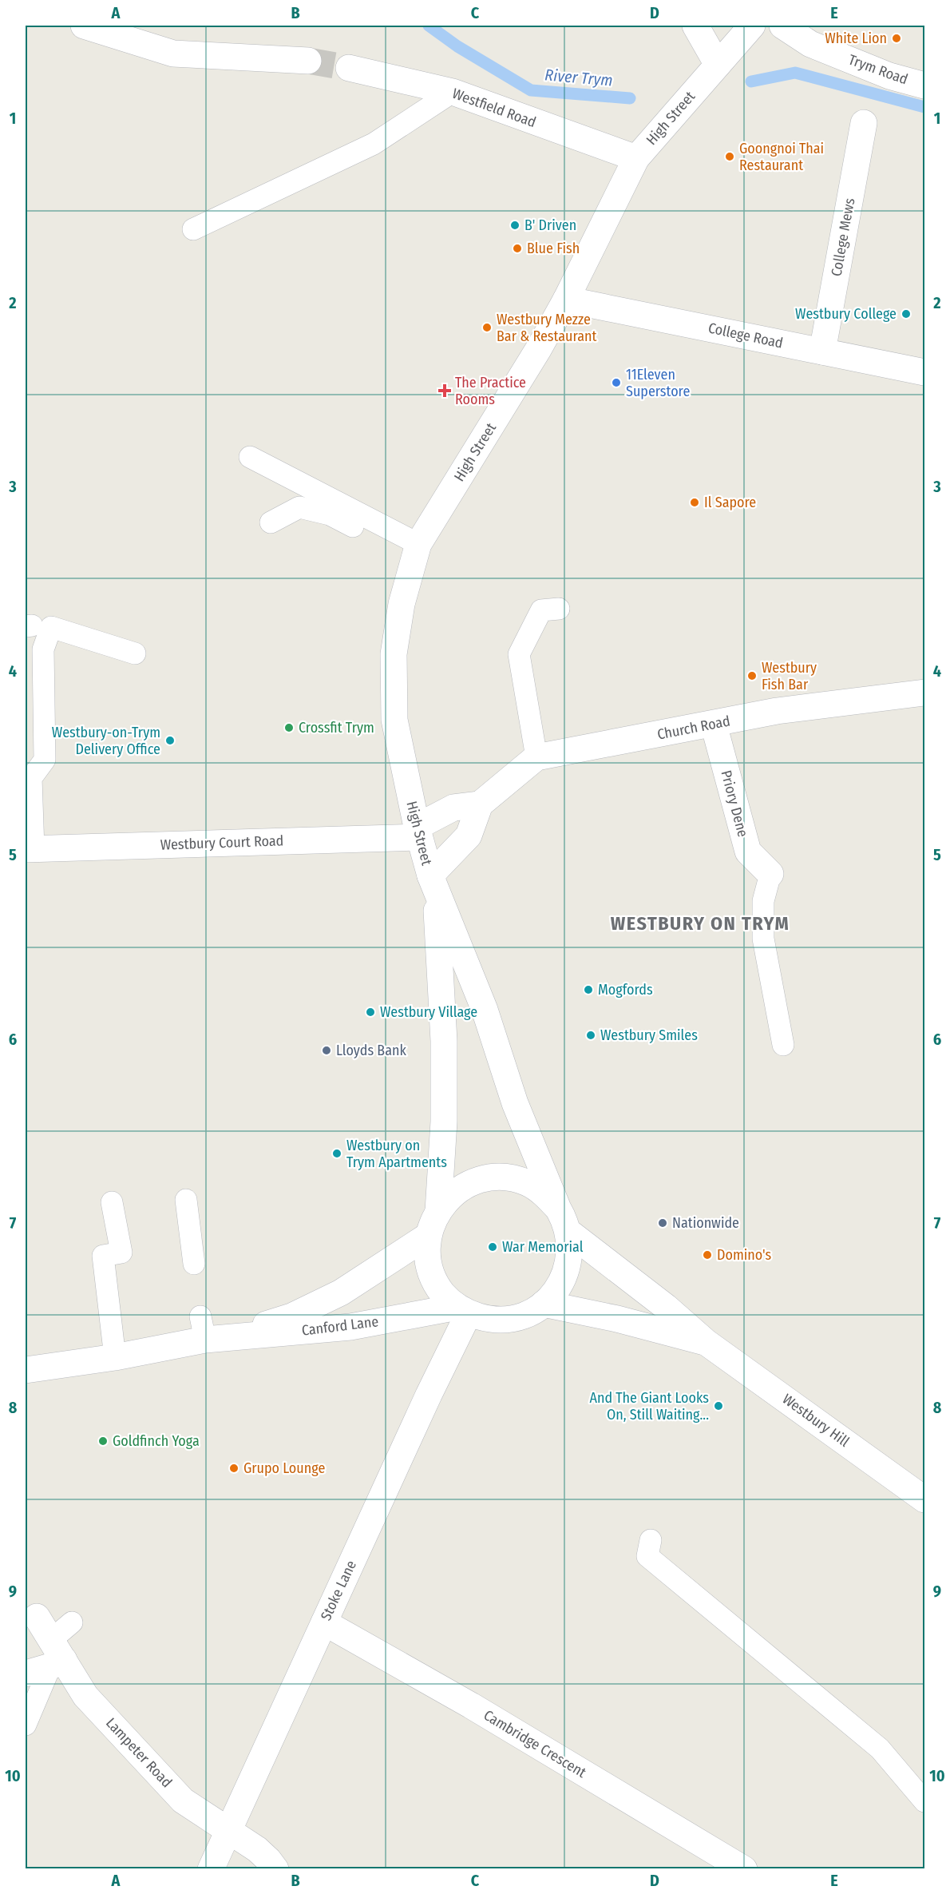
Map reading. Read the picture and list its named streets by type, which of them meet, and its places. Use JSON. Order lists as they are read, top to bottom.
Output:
{
  "streets": {
    "street": [
      "Trym Road",
      "Westfield Road",
      "High Street",
      "College Mews",
      "College Road",
      "Church Road",
      "Priory Dene",
      "Westbury Court Road",
      "Canford Lane",
      "Westbury Hill",
      "Stoke Lane",
      "Cambridge Crescent",
      "Lampeter Road"
    ]
  },
  "crossings": [
    ["Westfield Road", "High Street"],
    ["High Street", "College Road"],
    ["High Street", "Westbury Court Road"],
    ["High Street", "Canford Lane"],
    ["High Street", "Westbury Hill"],
    ["High Street", "Stoke Lane"],
    ["College Mews", "College Road"],
    ["Church Road", "Priory Dene"],
    ["Canford Lane", "Westbury Hill"],
    ["Canford Lane", "Stoke Lane"],
    ["Westbury Hill", "Stoke Lane"],
    ["Stoke Lane", "Cambridge Crescent"],
    ["Stoke Lane", "Lampeter Road"]
  ],
  "districts": ["WESTBURY ON TRYM"],
  "water": ["River Trym"],
  "places": {
    "other": [
      "White Lion",
      "Goongnoi Thai Restaurant",
      "B' Driven",
      "Blue Fish",
      "Westbury College",
      "Westbury Mezze Bar & Restaurant",
      "11Eleven Superstore",
      "Il Sapore",
      "Westbury Fish Bar",
      "Crossfit Trym",
      "Westbury-on-Trym Delivery Office",
      "Mogfords",
      "Westbury Village",
      "Westbury Smiles",
      "Lloyds Bank",
      "Westbury on Trym Apartments",
      "Nationwide",
      "War Memorial",
      "Domino's",
      "And The Giant Looks On, Still Waiting...",
      "Goldfinch Yoga",
      "Grupo Lounge"
    ],
    "health": ["The Practice Rooms"]
  },
  "grid": {
    "columns": [
      "A",
      "B",
      "C",
      "D",
      "E"
    ],
    "rows": [
      "1",
      "2",
      "3",
      "4",
      "5",
      "6",
      "7",
      "8",
      "9",
      "10"
    ]
  }
}
